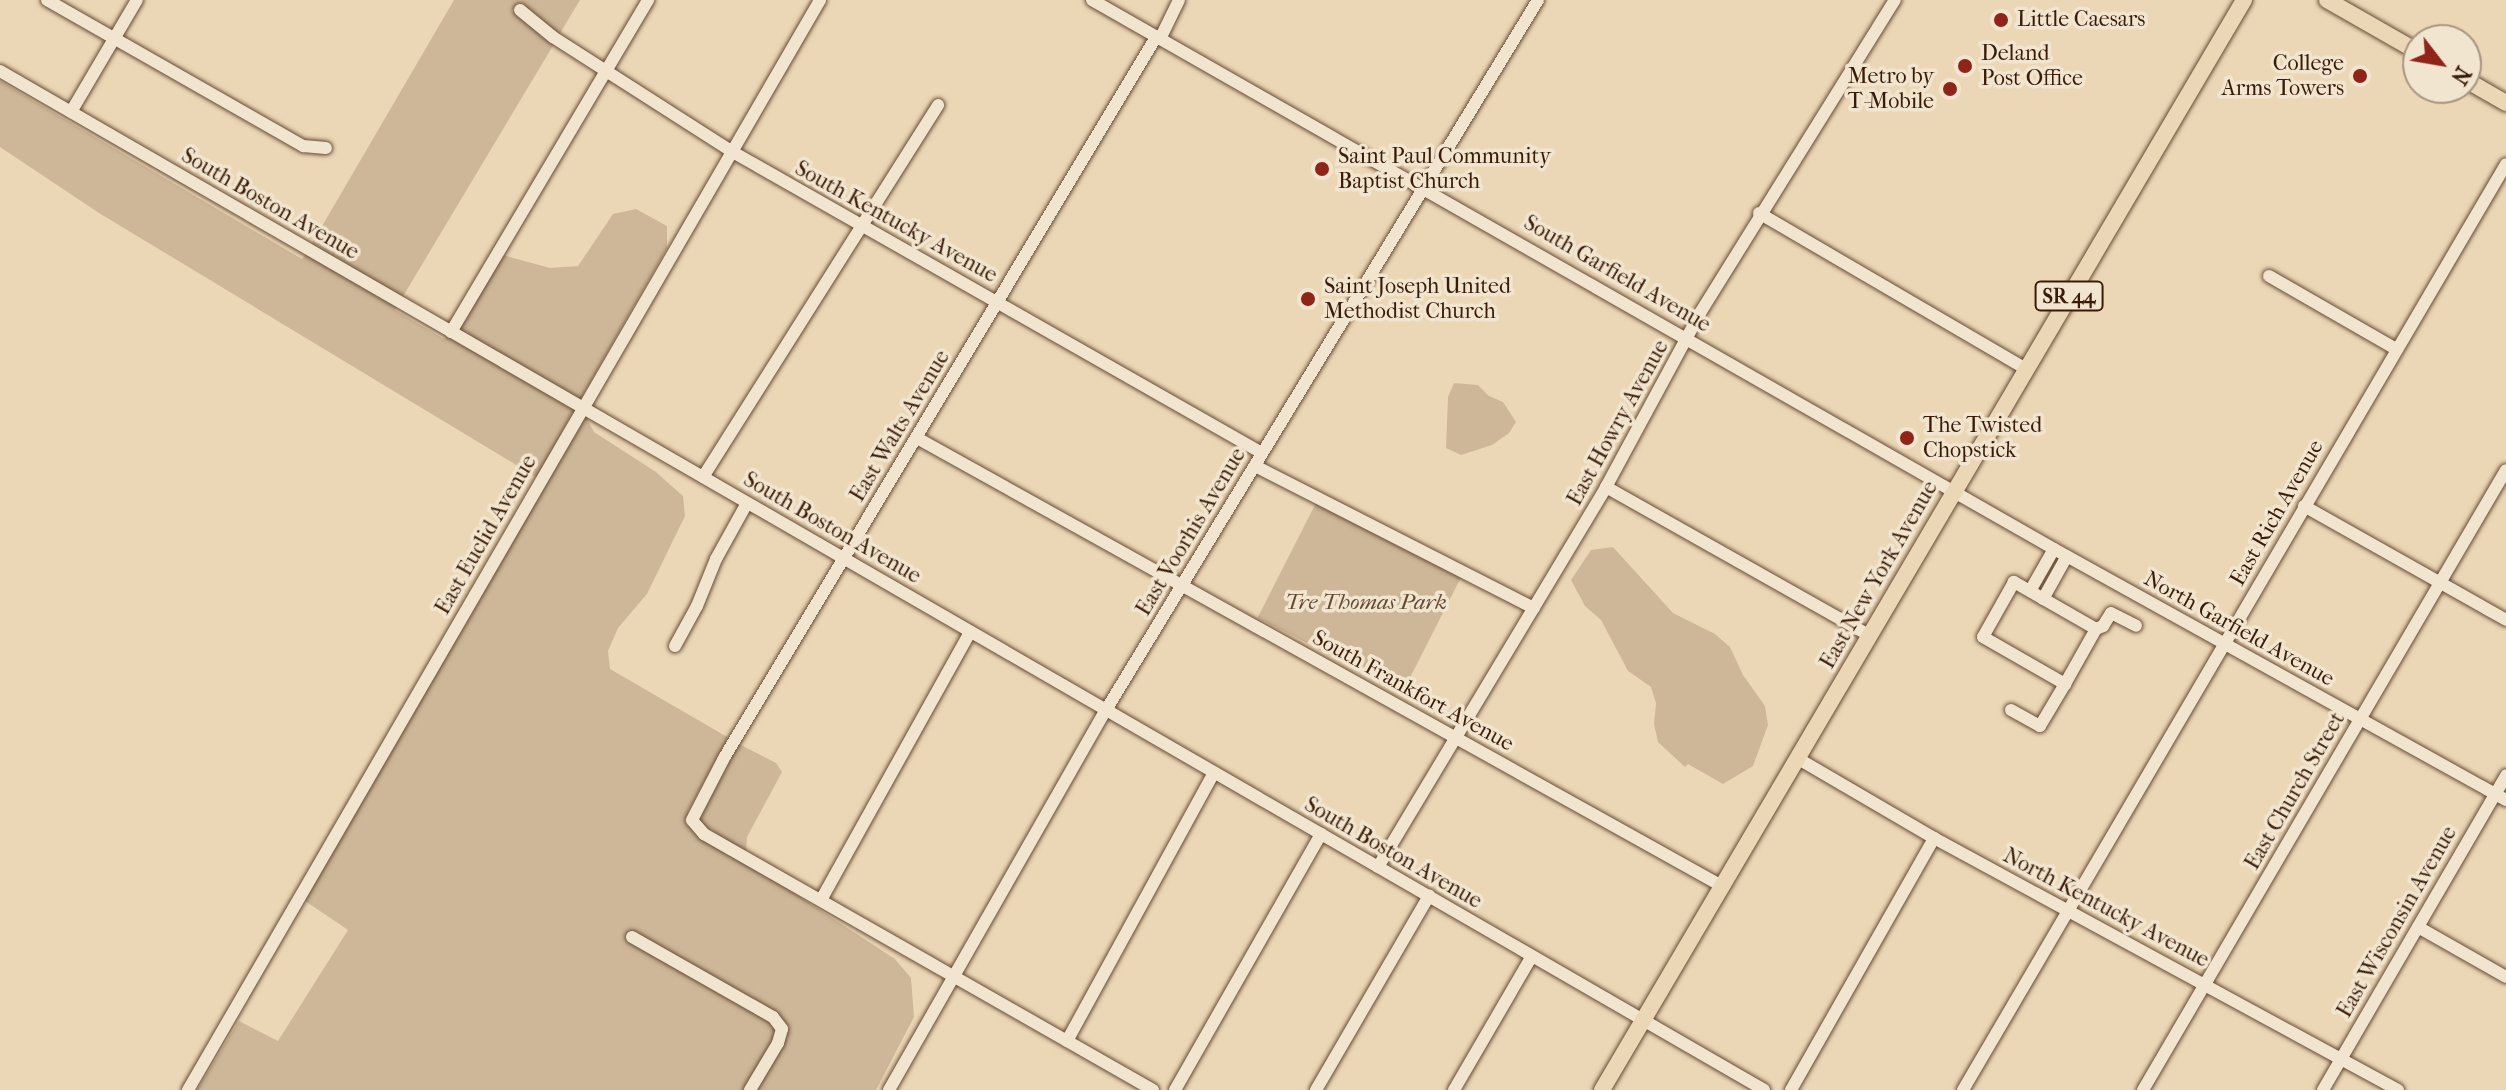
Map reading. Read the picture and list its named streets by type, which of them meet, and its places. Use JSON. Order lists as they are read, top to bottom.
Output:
{
  "streets": {
    "main road": ["SR 44", "East New York Avenue"],
    "street": [
      "South Boston Avenue",
      "South Kentucky Avenue",
      "South Garfield Avenue",
      "East Howry Avenue",
      "East Walts Avenue",
      "East Rich Avenue",
      "East Voorhis Avenue",
      "East Euclid Avenue",
      "North Garfield Avenue",
      "South Frankfort Avenue",
      "East Church Street",
      "North Kentucky Avenue",
      "East Wisconsin Avenue"
    ]
  },
  "crossings": [
    ["South Boston Avenue", "East Howry Avenue"],
    ["South Boston Avenue", "East Walts Avenue"],
    ["South Boston Avenue", "East Voorhis Avenue"],
    ["South Boston Avenue", "East Euclid Avenue"],
    ["South Boston Avenue", "East New York Avenue"],
    ["South Kentucky Avenue", "East Walts Avenue"],
    ["South Kentucky Avenue", "East Voorhis Avenue"],
    ["South Kentucky Avenue", "East Euclid Avenue"],
    ["South Garfield Avenue", "East Howry Avenue"],
    ["South Garfield Avenue", "East Walts Avenue"],
    ["South Garfield Avenue", "East Voorhis Avenue"],
    ["South Garfield Avenue", "East New York Avenue"],
    ["South Garfield Avenue", "North Garfield Avenue"],
    ["East Howry Avenue", "South Frankfort Avenue"],
    ["East Walts Avenue", "South Frankfort Avenue"],
    ["East Rich Avenue", "North Garfield Avenue"],
    ["East Rich Avenue", "North Kentucky Avenue"],
    ["East Voorhis Avenue", "South Frankfort Avenue"],
    ["East New York Avenue", "North Garfield Avenue"],
    ["East New York Avenue", "South Frankfort Avenue"],
    ["East New York Avenue", "North Kentucky Avenue"],
    ["North Garfield Avenue", "East Church Street"],
    ["North Garfield Avenue", "East Wisconsin Avenue"],
    ["East Church Street", "North Kentucky Avenue"],
    ["North Kentucky Avenue", "East Wisconsin Avenue"]
  ],
  "parks": ["Tre Thomas Park"],
  "places": [
    "Little Caesars",
    "Deland Post Office",
    "College Arms Towers",
    "Metro by T-Mobile",
    "Saint Paul Community Baptist Church",
    "Saint Joseph United Methodist Church",
    "The Twisted Chopstick"
  ],
  "north": "bottom right"
}
